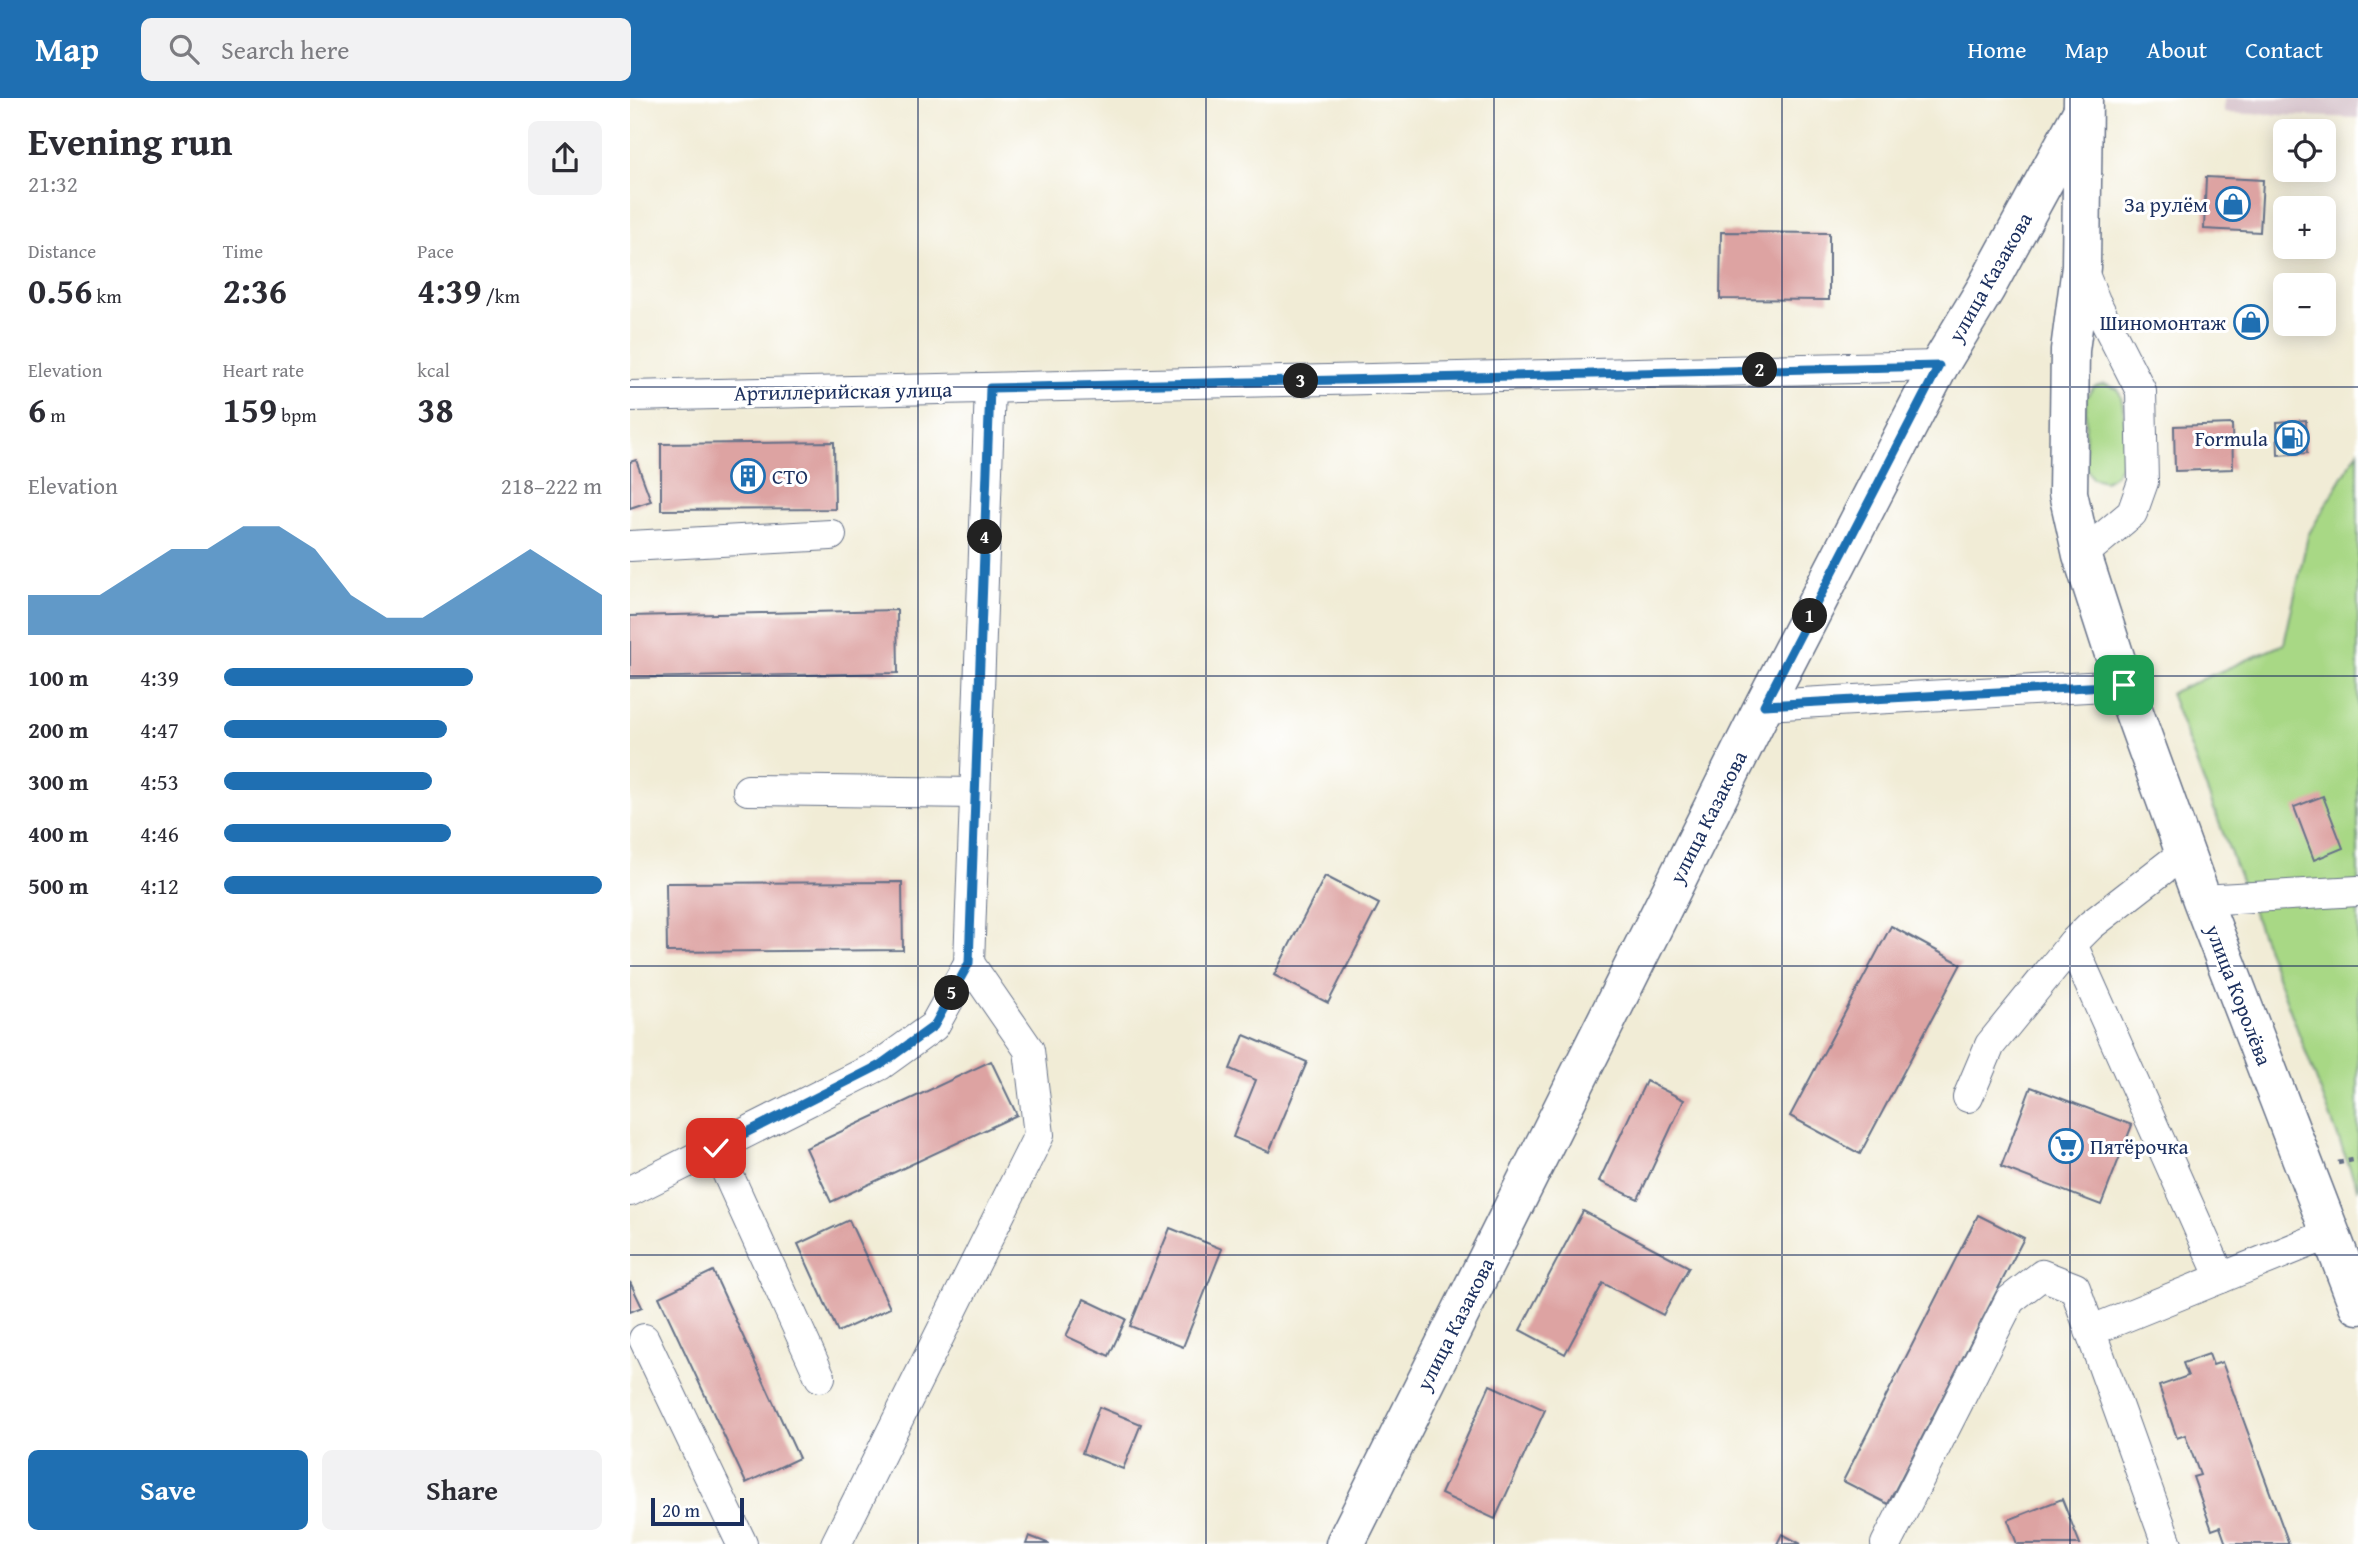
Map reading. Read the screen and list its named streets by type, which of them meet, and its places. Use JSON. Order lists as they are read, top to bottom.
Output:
{
  "streets": {
    "main road": ["улица Казакова", "улица Королёва"],
    "street": ["Артиллерийская улица"]
  },
  "crossings": [
    ["улица Казакова", "Артиллерийская улица"],
    ["улица Казакова", "улица Королёва"]
  ],
  "places": {
    "shop": ["За рулём", "Шиномонтаж"],
    "fuel station": ["Formula"],
    "building": ["СТО"],
    "supermarket": ["Пятёрочка"]
  },
  "scale_bar": "20 m",
  "page": {
    "header": "Map",
    "search": "Search here",
    "nav": [
      "Home",
      "Map",
      "About",
      "Contact"
    ],
    "heading": ["Evening run", "21:32"],
    "map_buttons": ["+", "−"],
    "stats": [
      ["Distance", "0.56 km"],
      ["Time", "2:36"],
      ["Pace", "4:39 /km"],
      ["Elevation", "6 m"],
      ["Heart rate", "159 bpm"],
      ["kcal", "38"]
    ],
    "pins": [
      "2",
      "3",
      "4",
      "1",
      "5"
    ],
    "chart": ["Elevation", "218–222 m"],
    "list": [
      {
        "name": "100 m",
        "note": "4:39"
      },
      {
        "name": "200 m",
        "note": "4:47"
      },
      {
        "name": "300 m",
        "note": "4:53"
      },
      {
        "name": "400 m",
        "note": "4:46"
      },
      {
        "name": "500 m",
        "note": "4:12"
      }
    ],
    "buttons": ["Save", "Share"],
    "scale": "20 m"
  }
}
